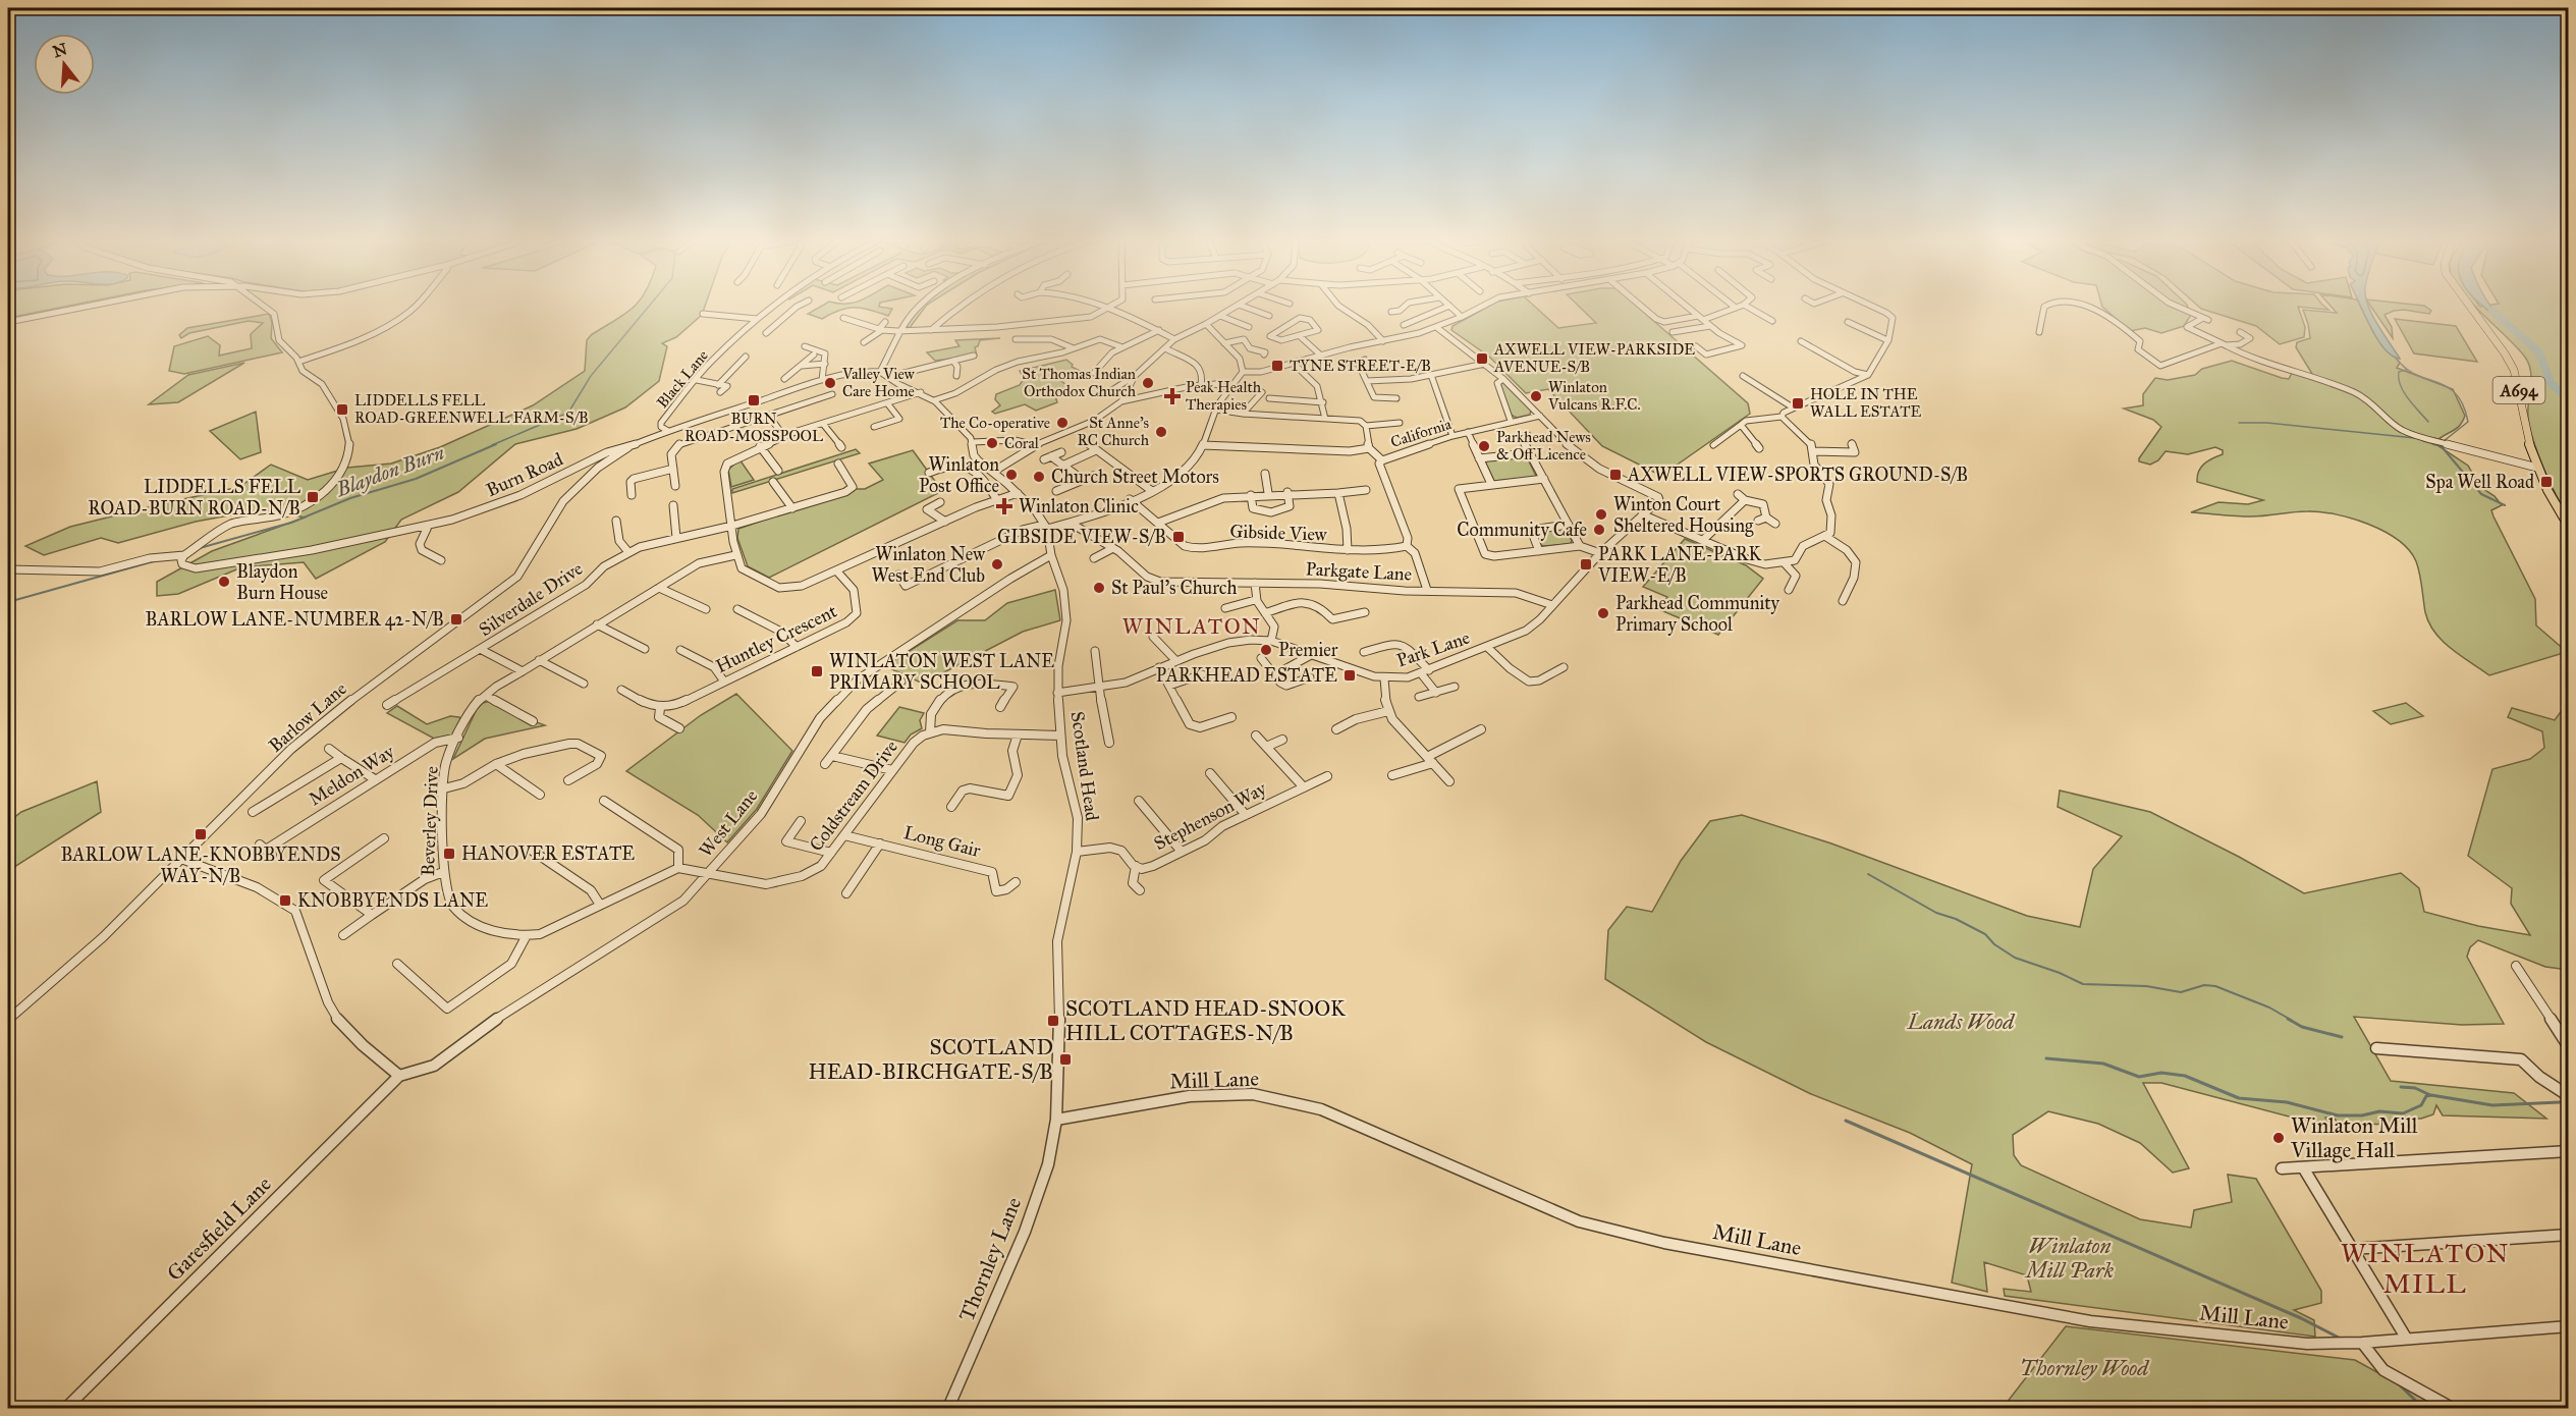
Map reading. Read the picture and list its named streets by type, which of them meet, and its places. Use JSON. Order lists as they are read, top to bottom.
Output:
{
  "streets": {
    "main road": ["A694"],
    "street": [
      "Black Lane",
      "California",
      "Burn Road",
      "Gibside View",
      "Parkgate Lane",
      "Silverdale Drive",
      "Huntley Crescent",
      "Park Lane",
      "Barlow Lane",
      "Scotland Head",
      "Meldon Way",
      "Coldstream Drive",
      "Stephenson Way",
      "Beverley Drive",
      "West Lane",
      "Long Gair",
      "Mill Lane",
      "Garesfield Lane",
      "Thornley Lane"
    ]
  },
  "crossings": [
    ["Black Lane", "Burn Road"],
    ["California", "Park Lane"],
    ["Burn Road", "Barlow Lane"],
    ["Parkgate Lane", "Park Lane"],
    ["Silverdale Drive", "Beverley Drive"],
    ["Park Lane", "Scotland Head"],
    ["Scotland Head", "Stephenson Way"],
    ["Scotland Head", "West Lane"],
    ["Scotland Head", "Mill Lane"],
    ["Scotland Head", "Thornley Lane"],
    ["Meldon Way", "Beverley Drive"],
    ["Coldstream Drive", "West Lane"],
    ["Coldstream Drive", "Long Gair"],
    ["West Lane", "Garesfield Lane"],
    ["Mill Lane", "Thornley Lane"]
  ],
  "districts": ["WINLATON", "WINLATON MILL"],
  "water": ["Blaydon Burn"],
  "parks": ["Lands Wood", "Winlaton Mill Park", "Thornley Wood"],
  "places": {
    "transit": [
      "AXWELL VIEW-PARKSIDE AVENUE-S/B",
      "TYNE STREET-E/B",
      "BURN ROAD-MOSSPOOL",
      "HOLE IN THE WALL ESTATE",
      "LIDDELLS FELL ROAD-GREENWELL FARM-S/B",
      "AXWELL VIEW-SPORTS GROUND-S/B",
      "Spa Well Road",
      "LIDDELLS FELL ROAD-BURN ROAD-N/B",
      "GIBSIDE VIEW-S/B",
      "PARK LANE-PARK VIEW-E/B",
      "BARLOW LANE-NUMBER 42-N/B",
      "WINLATON WEST LANE PRIMARY SCHOOL",
      "PARKHEAD ESTATE",
      "BARLOW LANE-KNOBBYENDS WAY-N/B",
      "HANOVER ESTATE",
      "KNOBBYENDS LANE",
      "SCOTLAND HEAD-SNOOK HILL COTTAGES-N/B",
      "SCOTLAND HEAD-BIRCHGATE-S/B"
    ],
    "other": [
      "Valley View Care Home",
      "St Thomas Indian Orthodox Church",
      "Winlaton Vulcans R.F.C.",
      "The Co-operative",
      "St Anne's RC Church",
      "Coral",
      "Parkhead News & Off Licence",
      "Winlaton Post Office",
      "Church Street Motors",
      "Winton Court Sheltered Housing",
      "Community Cafe",
      "Winlaton New West End Club",
      "Blaydon Burn House",
      "St Paul's Church",
      "Parkhead Community Primary School",
      "Premier",
      "Winlaton Mill Village Hall"
    ],
    "health": ["Peak Health Therapies", "Winlaton Clinic"]
  },
  "north": "top"
}
